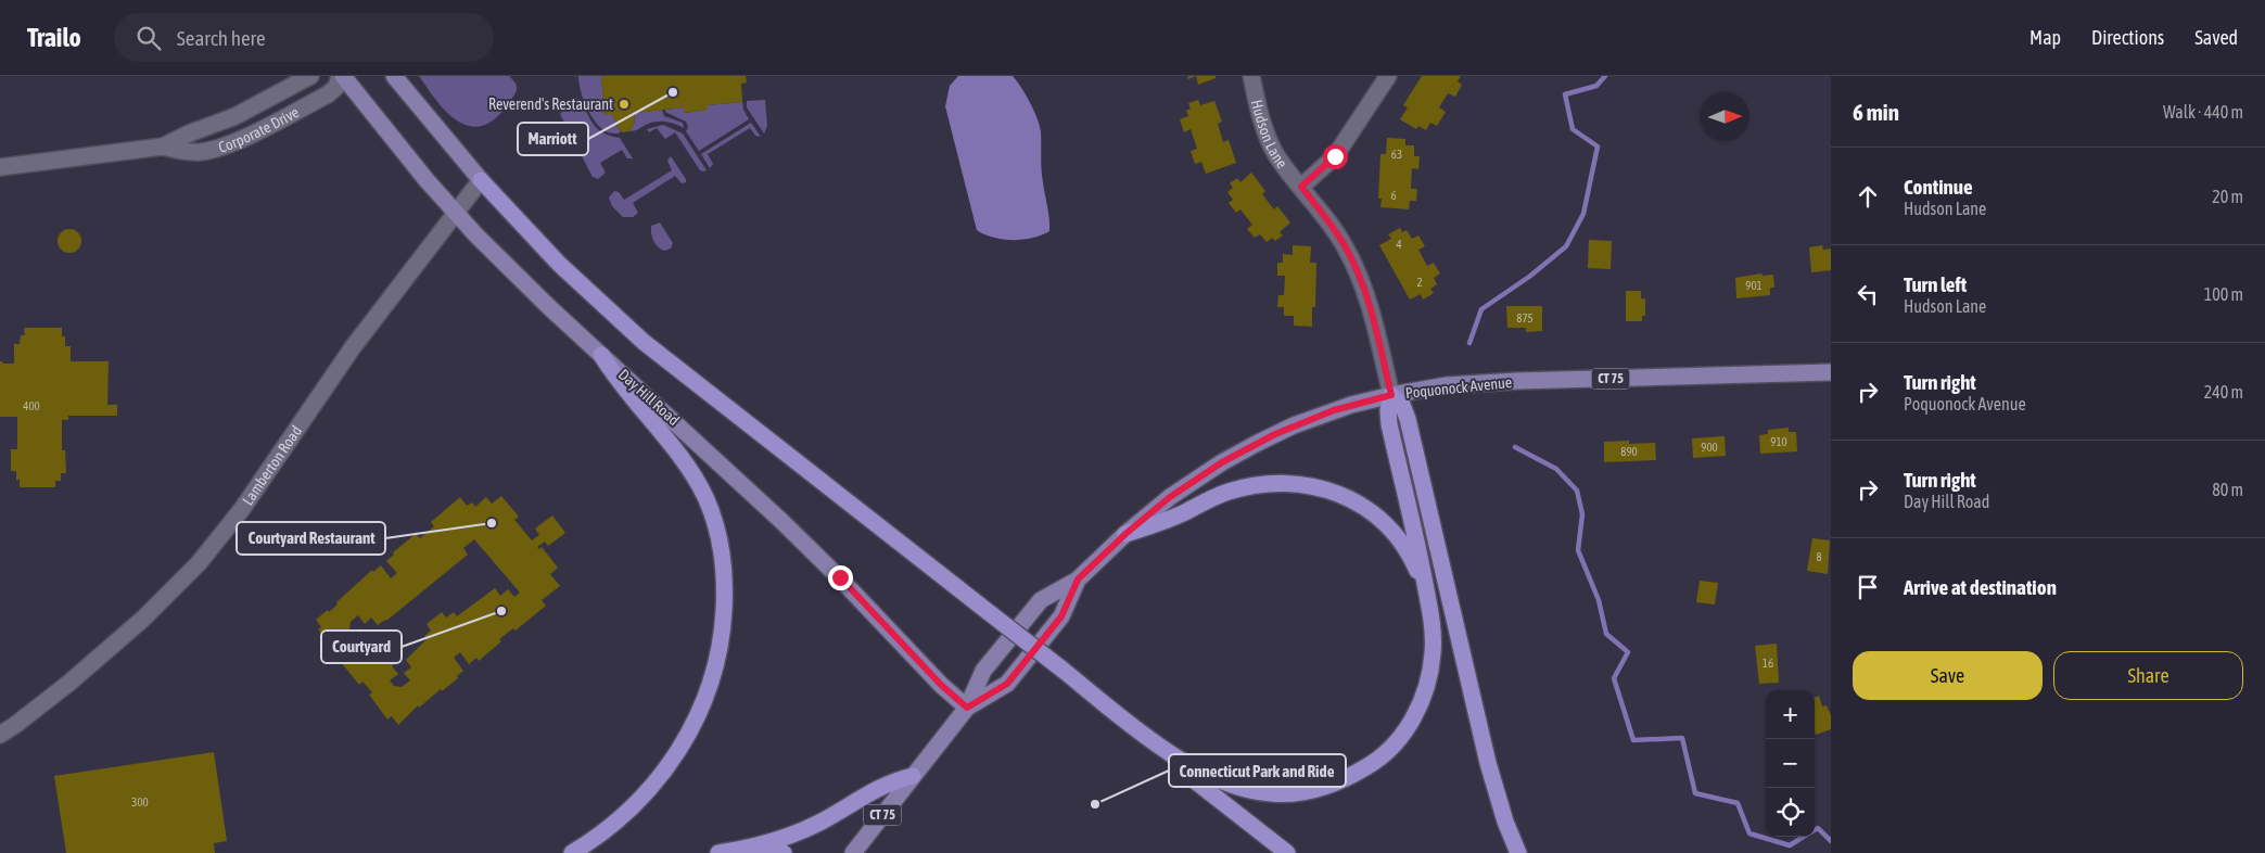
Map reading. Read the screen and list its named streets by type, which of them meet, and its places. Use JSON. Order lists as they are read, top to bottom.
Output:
{
  "streets": {
    "main road": ["CT 75", "Poquonock Avenue", "Day Hill Road"],
    "street": ["Corporate Drive", "Hudson Lane", "Lamberton Road"]
  },
  "crossings": [
    ["Corporate Drive", "Day Hill Road"],
    ["Hudson Lane", "Poquonock Avenue"],
    ["Poquonock Avenue", "Day Hill Road"],
    ["Day Hill Road", "Lamberton Road"]
  ],
  "places": [
    "Marriott",
    "Reverend's Restaurant",
    "Courtyard Restaurant",
    "Courtyard",
    "Connecticut Park and Ride"
  ],
  "house_numbers": [
    "63",
    "6",
    "4",
    "2",
    "901",
    "875",
    "400",
    "910",
    "900",
    "890",
    "8",
    "16",
    "300"
  ],
  "north": "right",
  "page": {
    "header": "Trailo",
    "search": "Search here",
    "nav": ["Map", "Directions", "Saved"],
    "heading": ["6 min", "Walk · 440 m"],
    "list": [
      ["Continue", "Hudson Lane", "20 m"],
      ["Turn left", "Hudson Lane", "100 m"],
      ["Turn right", "Poquonock Avenue", "240 m"],
      ["Turn right", "Day Hill Road", "80 m"],
      "Arrive at destination"
    ],
    "buttons": ["Save", "Share"],
    "map_buttons": ["+", "−"]
  }
}
